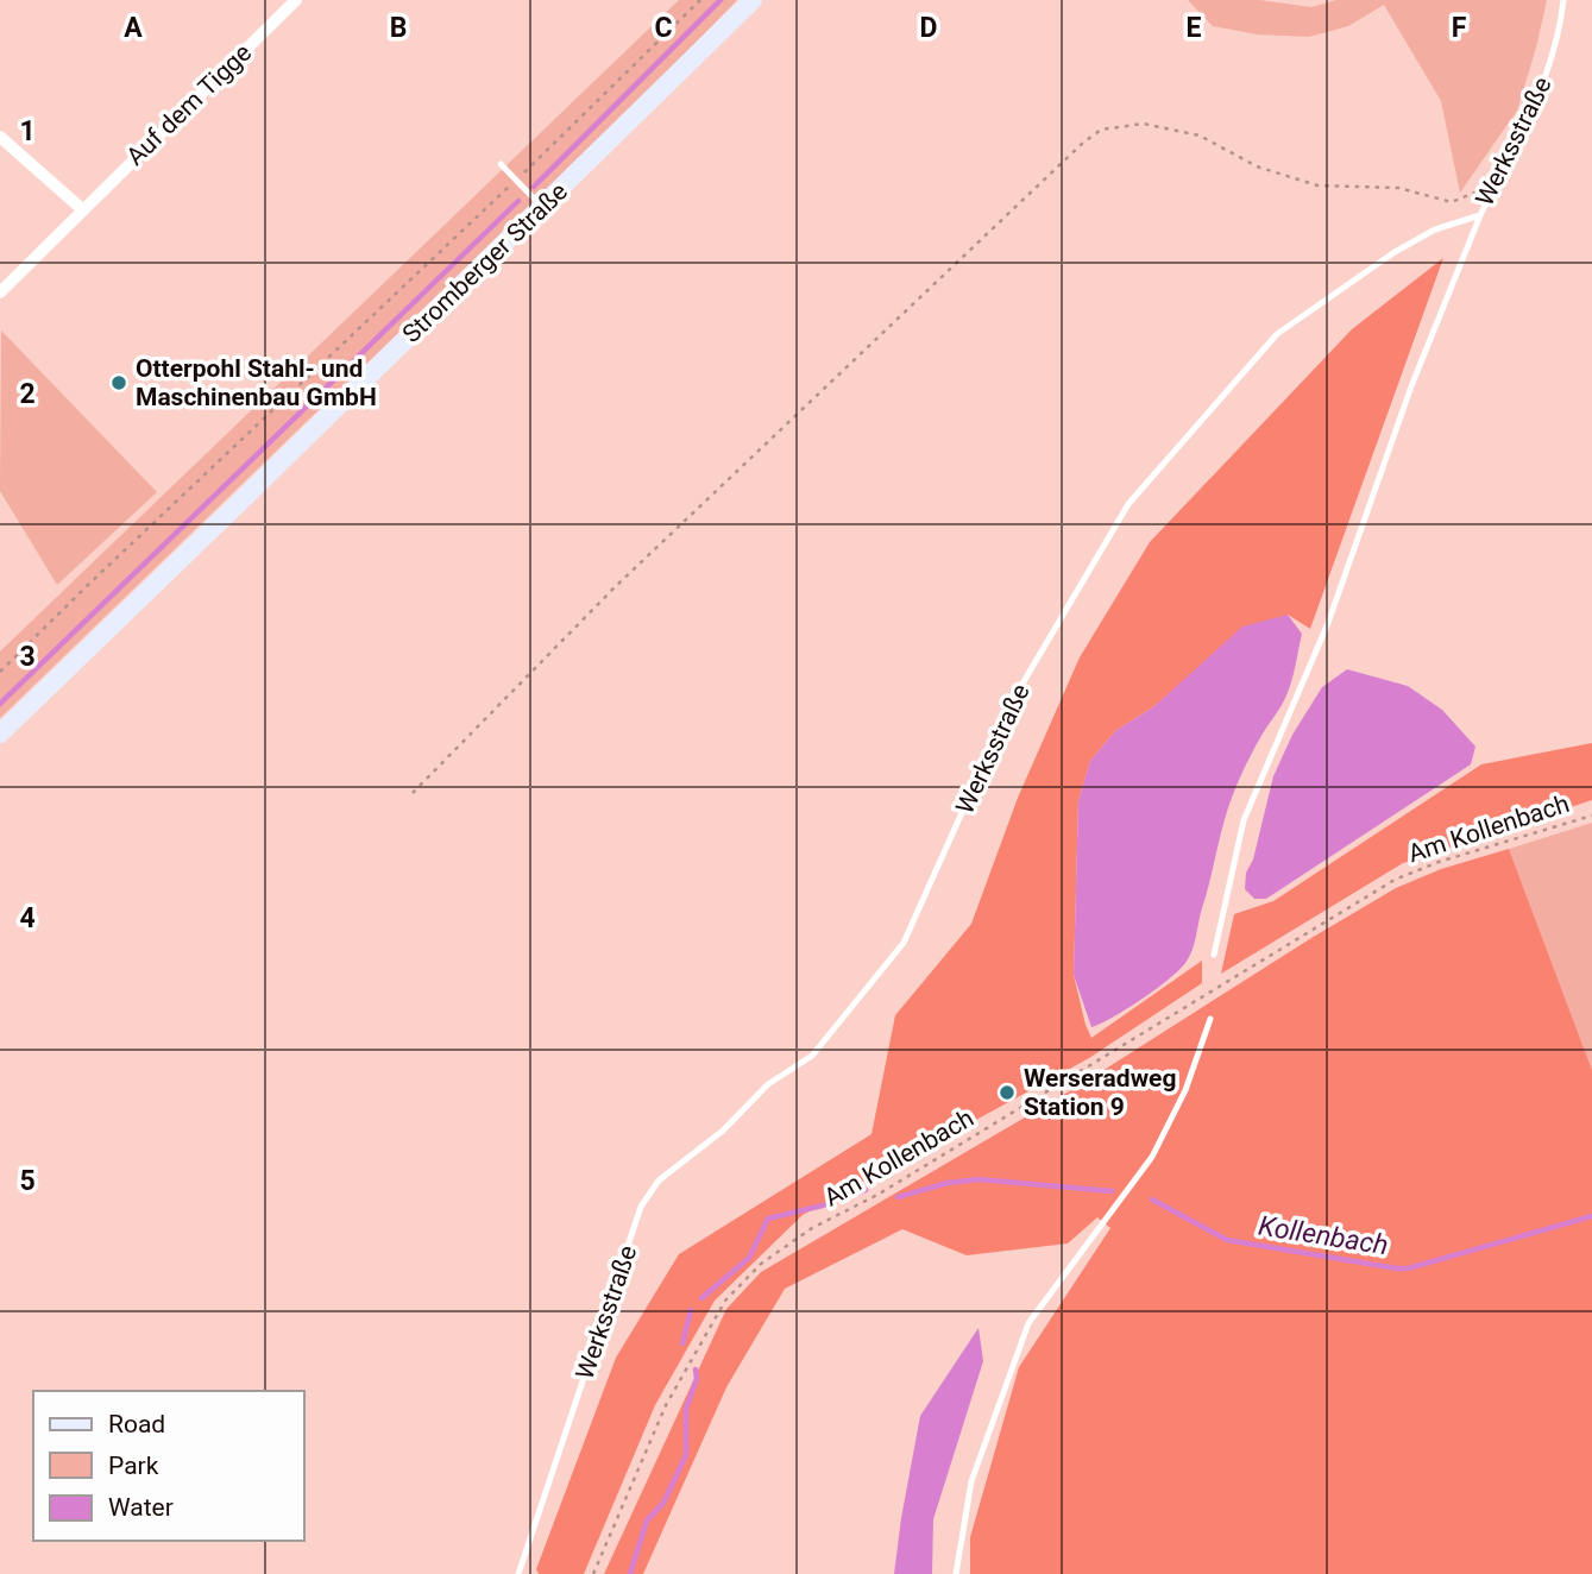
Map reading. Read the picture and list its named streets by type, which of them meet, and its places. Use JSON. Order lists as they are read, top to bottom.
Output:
{
  "streets": {
    "main road": ["Stromberger Straße"],
    "street": ["Auf dem Tigge"],
    "lane": ["Werksstraße"],
    "path": ["Am Kollenbach"]
  },
  "water": ["Kollenbach"],
  "places": ["Otterpohl Stahl- und Maschinenbau GmbH", "Werseradweg Station 9"],
  "legend": ["Road", "Park", "Water"],
  "grid": {
    "columns": [
      "A",
      "B",
      "C",
      "D",
      "E",
      "F"
    ],
    "rows": [
      "1",
      "2",
      "3",
      "4",
      "5"
    ]
  }
}
